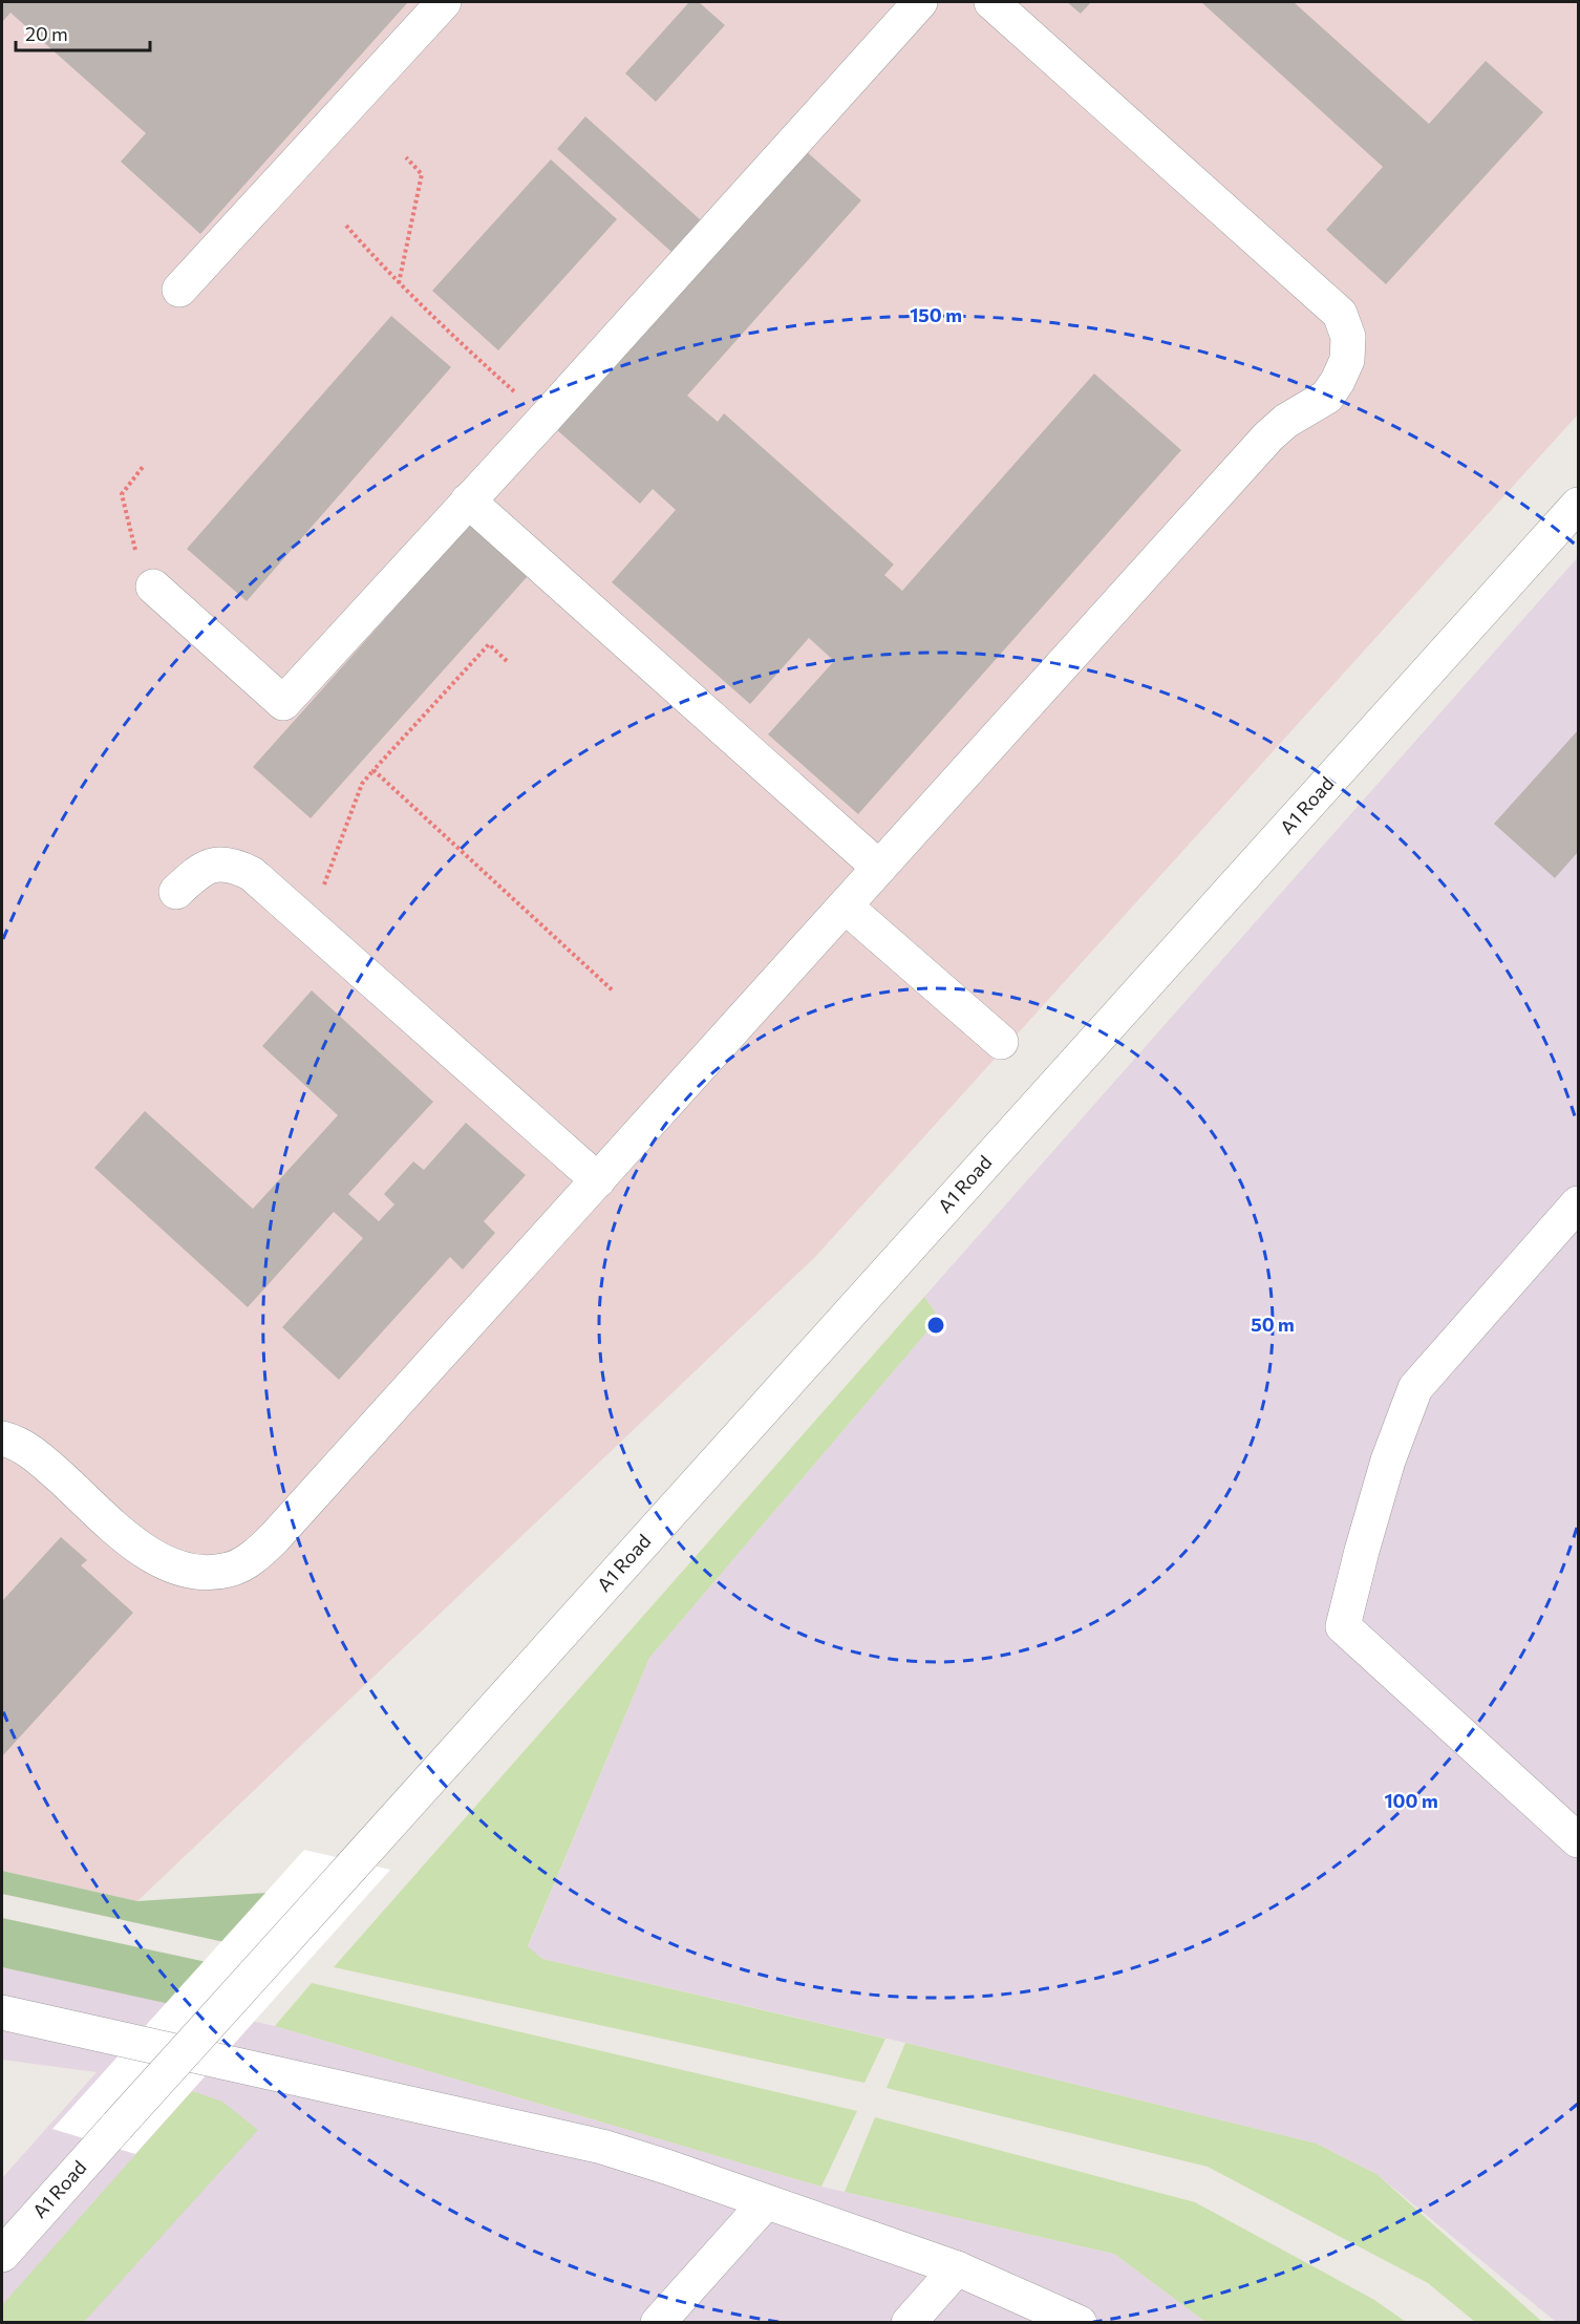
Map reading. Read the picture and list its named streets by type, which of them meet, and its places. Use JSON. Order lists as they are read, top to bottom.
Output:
{
  "streets": {
    "lane": ["A1 Road"]
  },
  "scale_bar": "20 m",
  "rings": ["150 m", "50 m", "100 m"]
}
